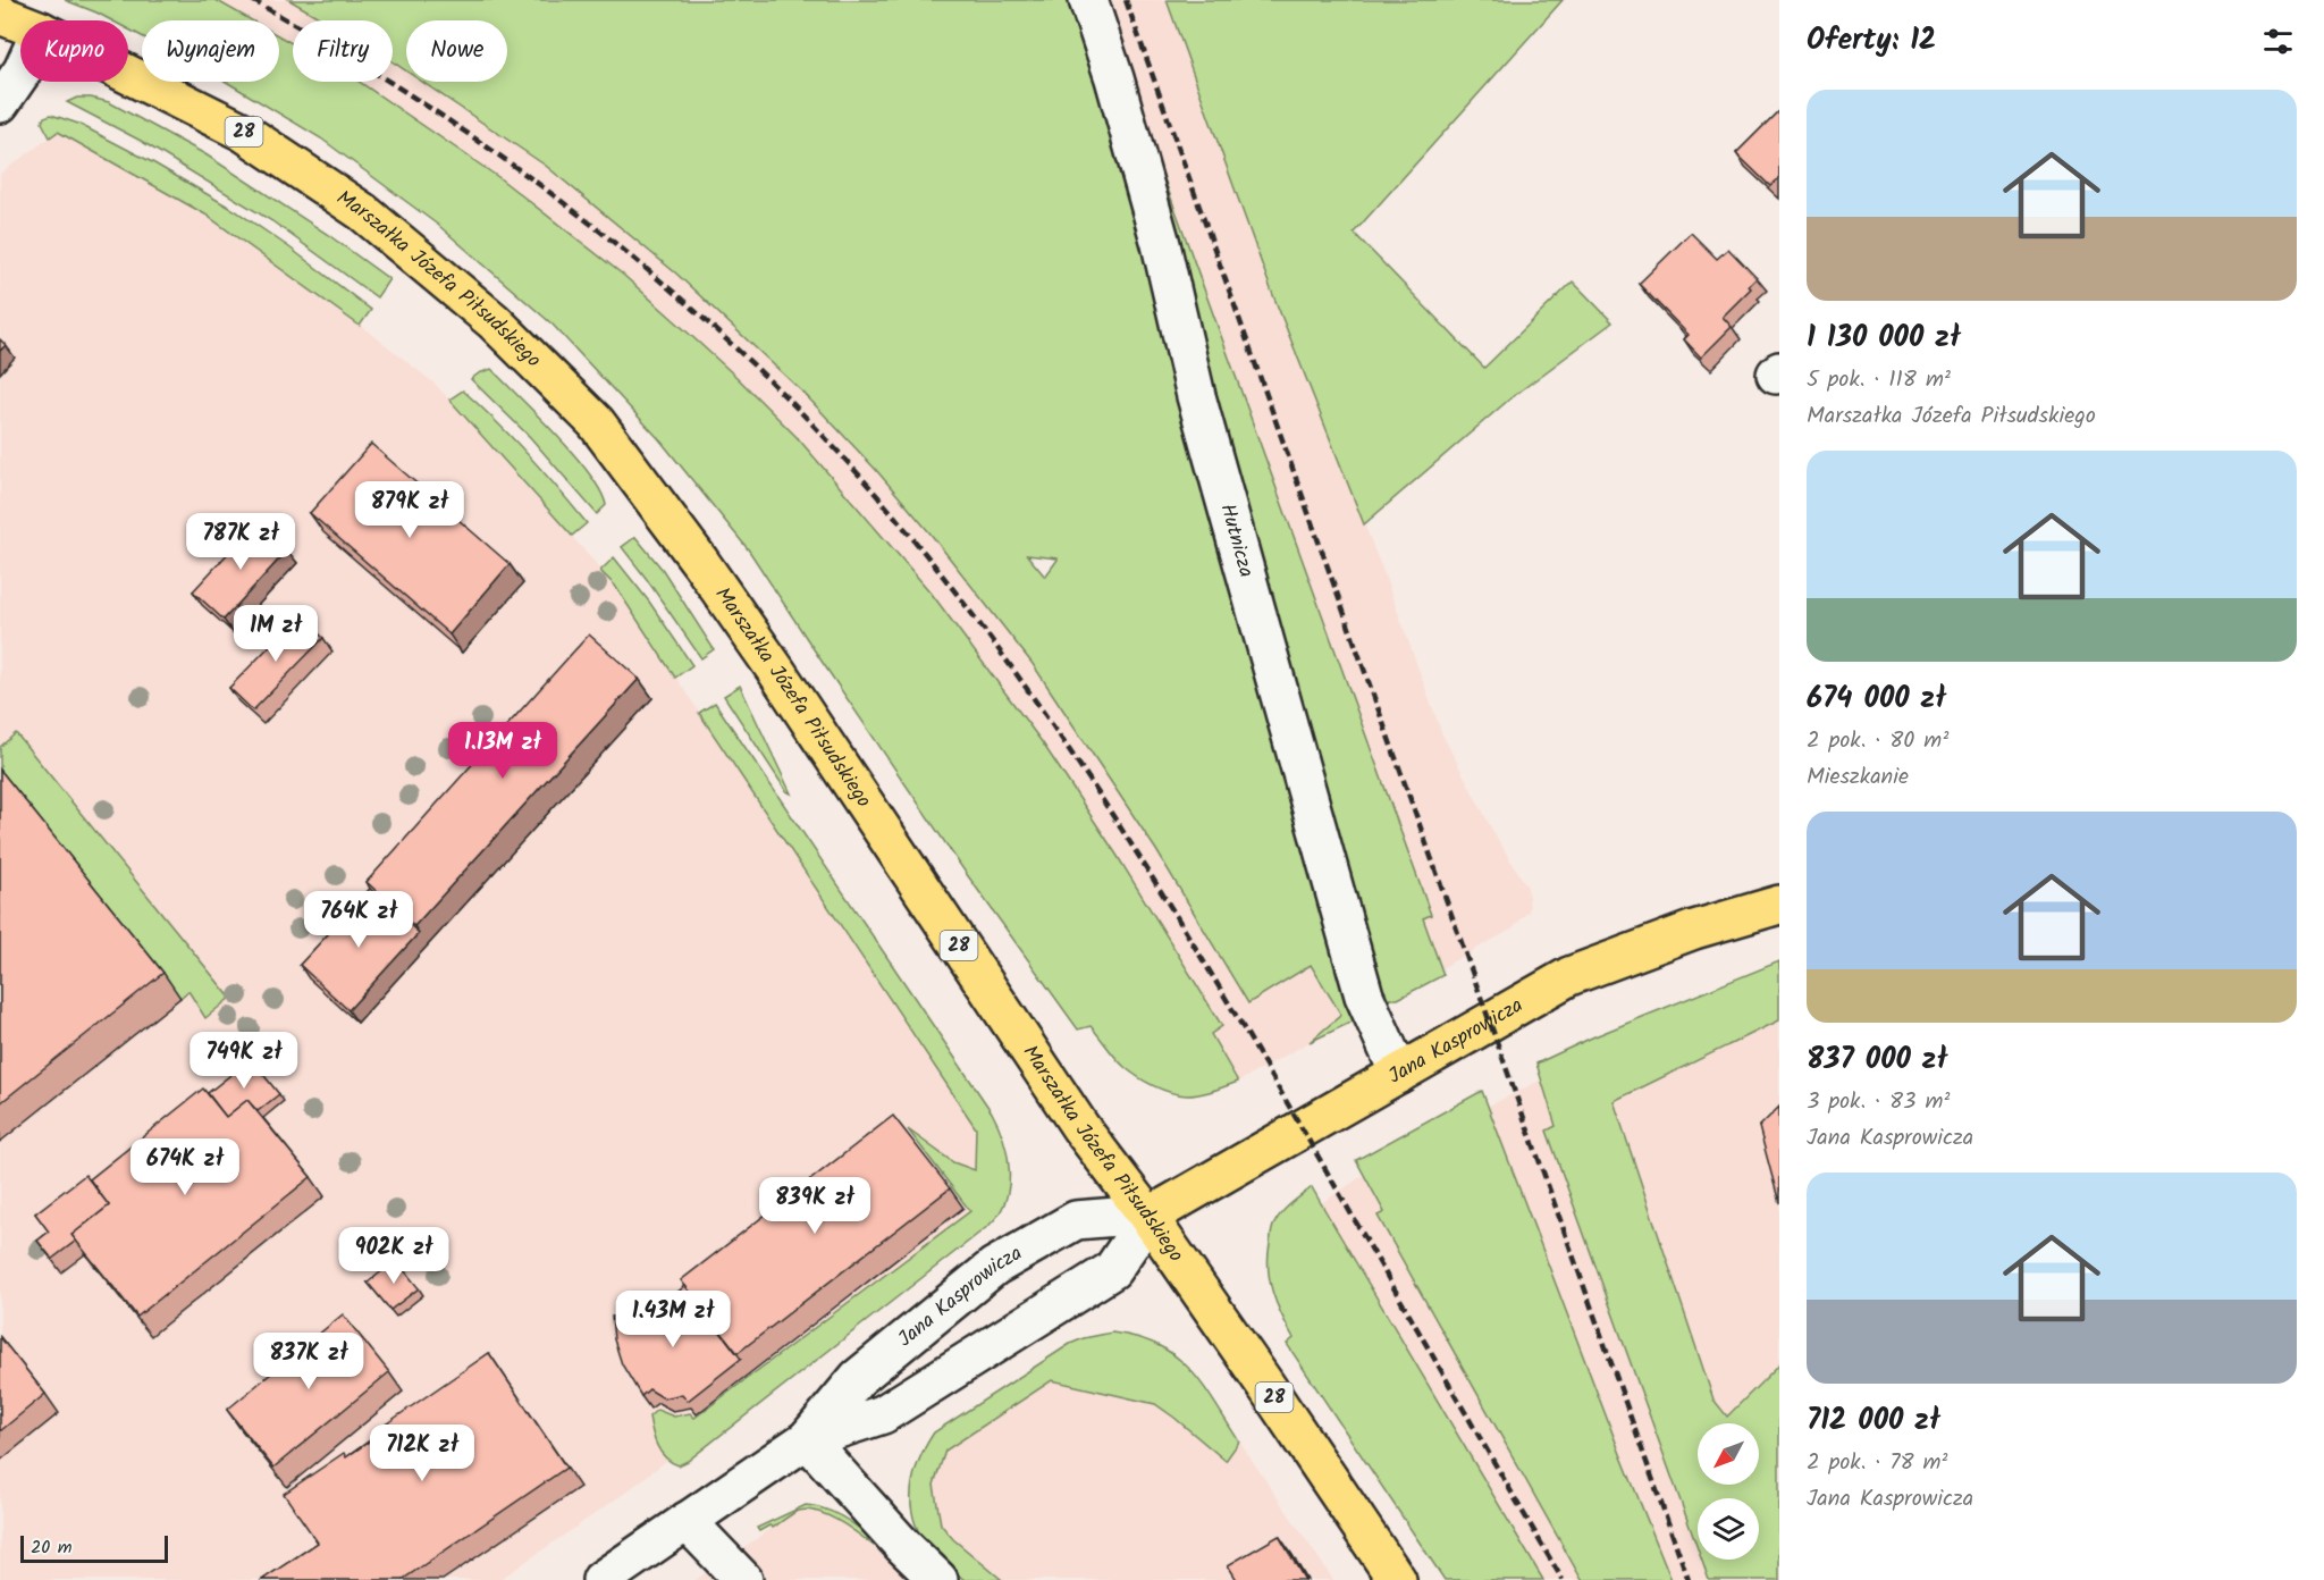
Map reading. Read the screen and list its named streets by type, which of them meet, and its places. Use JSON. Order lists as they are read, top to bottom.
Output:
{
  "streets": {
    "main road": ["28", "Marszałka Józefa Piłsudskiego", "Jana Kasprowicza"],
    "street": ["Hutnicza"]
  },
  "crossings": [
    ["Marszałka Józefa Piłsudskiego", "Jana Kasprowicza"],
    ["Hutnicza", "Jana Kasprowicza"]
  ],
  "scale_bar": "20 m",
  "north": "bottom left",
  "page": {
    "heading": "Oferty: 12",
    "chip": [
      "Kupno",
      "Wynajem",
      "Filtry",
      "Nowe"
    ],
    "list": [
      {
        "name": "1 130 000 zł",
        "note": "5 pok. · 118 m² · Marszałka Józefa Piłsudskiego"
      },
      {
        "name": "674 000 zł",
        "note": "2 pok. · 80 m² · Mieszkanie"
      },
      {
        "name": "837 000 zł",
        "note": "3 pok. · 83 m² · Jana Kasprowicza"
      },
      {
        "name": "712 000 zł",
        "note": "2 pok. · 78 m² · Jana Kasprowicza"
      }
    ],
    "price": [
      "879K zł",
      "787K zł",
      "1M zł",
      "1.13M zł",
      "764K zł",
      "749K zł",
      "674K zł",
      "839K zł",
      "902K zł",
      "1.43M zł",
      "837K zł",
      "712K zł"
    ],
    "scale": "20 m"
  }
}
